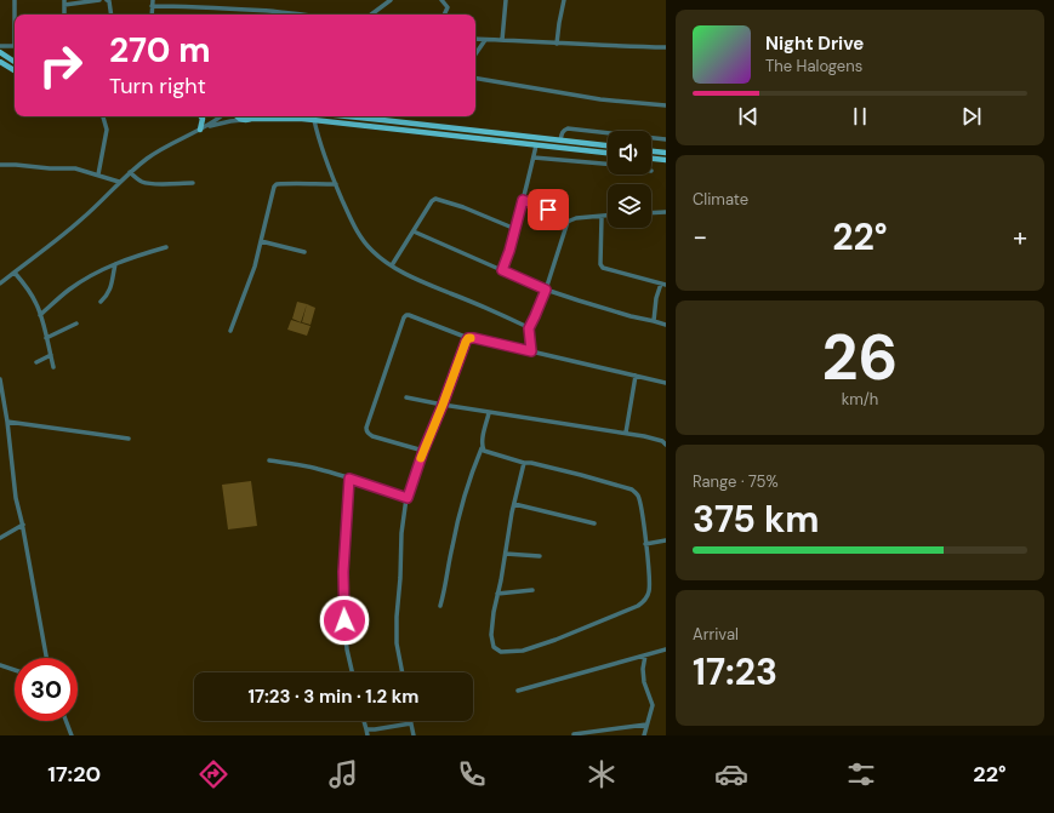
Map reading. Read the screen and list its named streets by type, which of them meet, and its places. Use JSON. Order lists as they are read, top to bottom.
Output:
{
  "page": {
    "turn": ["270 m", "Turn right"],
    "song": ["Night Drive", "The Halogens"],
    "tile": [
      "Climate",
      ["26", "km/h"],
      ["Range · 75%", "375 km"],
      ["Arrival", "17:23"]
    ],
    "heat": ["−", "22°", "+"],
    "limit": "30",
    "trip": "17:23 · 3 min · 1.2 km",
    "tabs": ["17:20", "22°"]
  }
}
